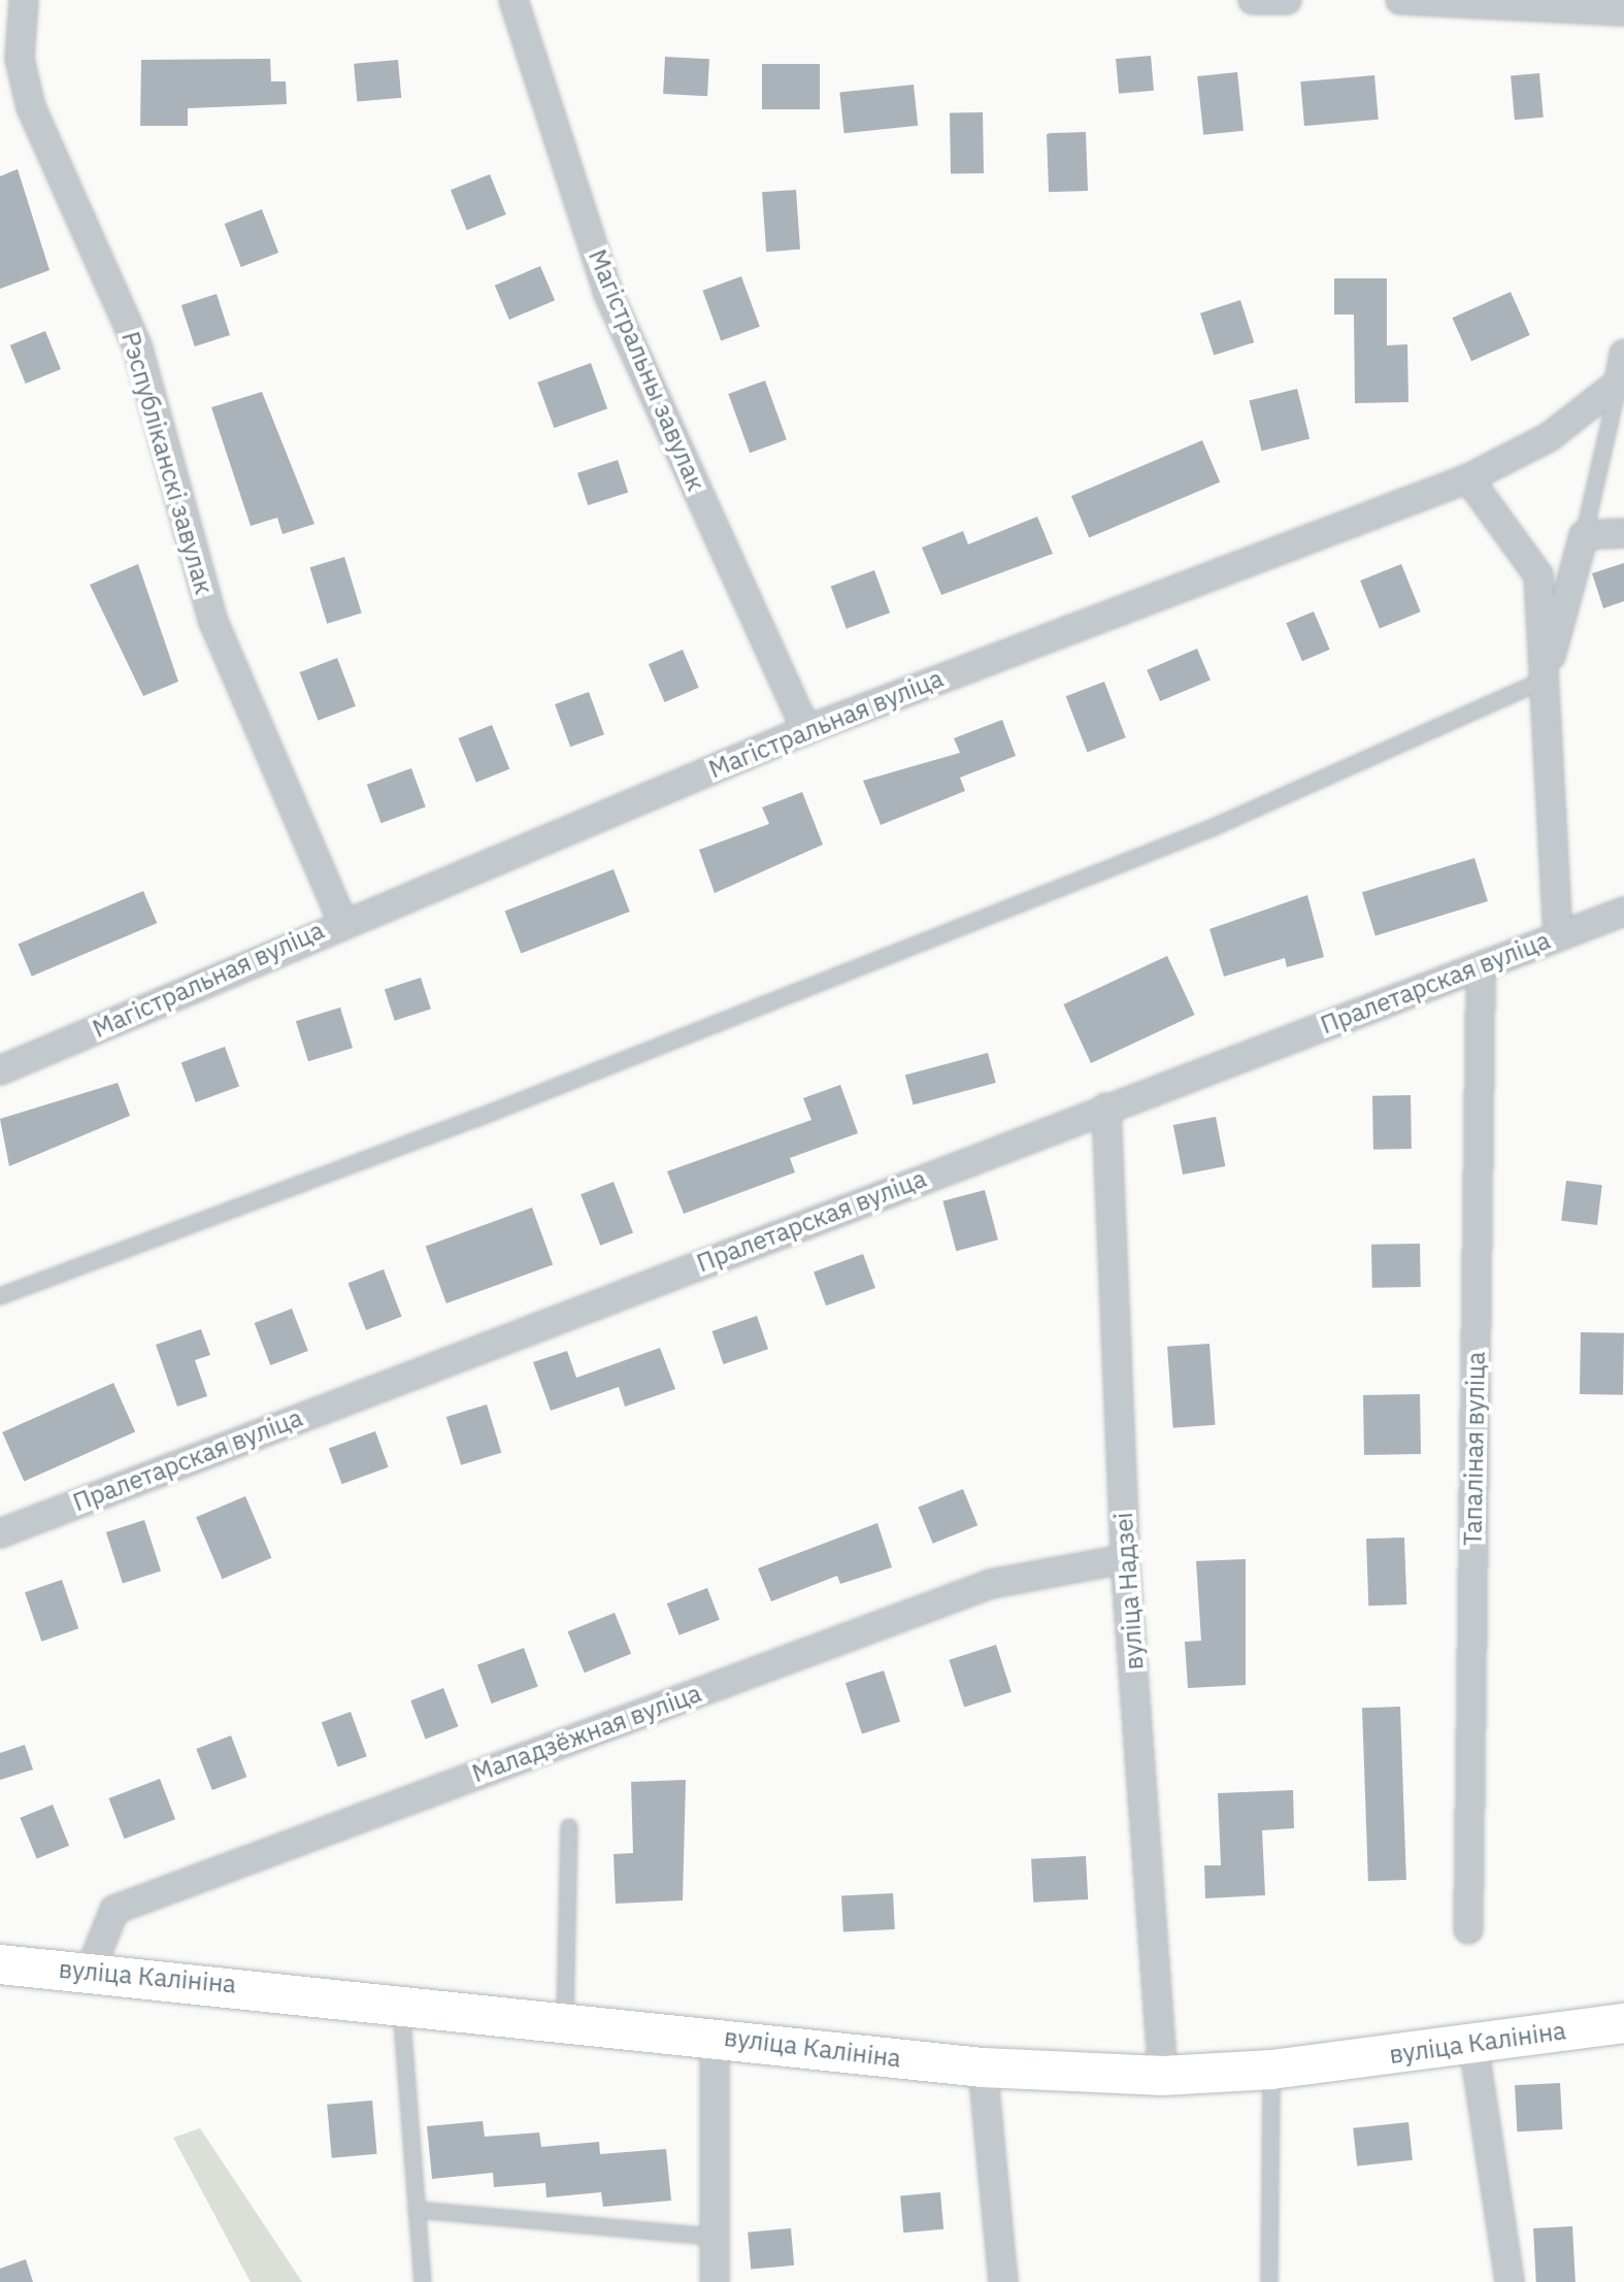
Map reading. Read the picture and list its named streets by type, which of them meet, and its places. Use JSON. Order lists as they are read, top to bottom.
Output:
{
  "streets": {
    "main road": ["вуліца Калініна"],
    "street": [
      "Магістральны завулак",
      "Рэспубліканскі завулак",
      "Магістральная вуліца",
      "Пралетарская вуліца",
      "Тапаліная вуліца",
      "вуліца Надзеі",
      "Маладзёжная вуліца"
    ]
  },
  "crossings": [
    ["Магістральны завулак", "Магістральная вуліца"],
    ["Рэспубліканскі завулак", "Магістральная вуліца"],
    ["Пралетарская вуліца", "Тапаліная вуліца"],
    ["Пралетарская вуліца", "вуліца Надзеі"],
    ["вуліца Надзеі", "Маладзёжная вуліца"],
    ["вуліца Надзеі", "вуліца Калініна"],
    ["Маладзёжная вуліца", "вуліца Калініна"]
  ]
}
